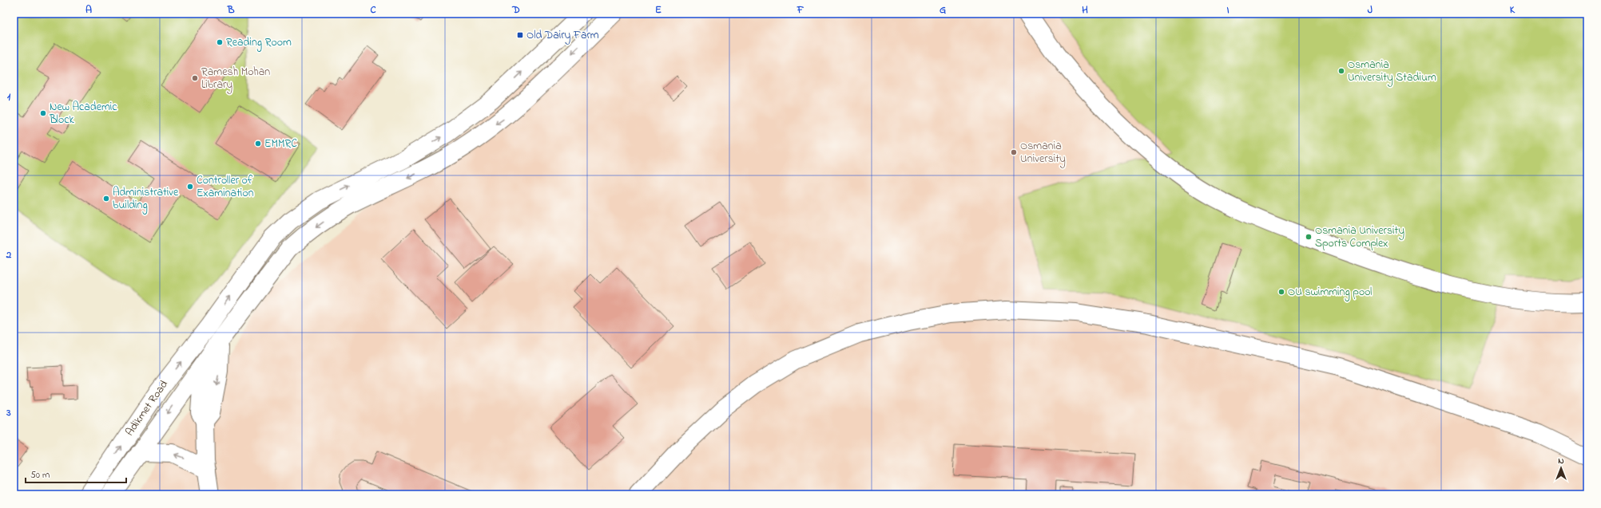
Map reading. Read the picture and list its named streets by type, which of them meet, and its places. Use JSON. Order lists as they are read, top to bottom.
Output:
{
  "streets": {
    "street": ["Adikmet Road"]
  },
  "places": {
    "transit": ["Old Dairy Farm"],
    "other": [
      "Reading Room",
      "Osmania University Stadium",
      "Ramesh Mohan Library",
      "New Academic Block",
      "EMMRC",
      "Osmania University",
      "Controller of Examination",
      "Administrative building",
      "Osmania University Sports Complex",
      "OU swimming pool"
    ]
  },
  "scale_bar": "50 m",
  "north": "top",
  "grid": {
    "columns": [
      "A",
      "B",
      "C",
      "D",
      "E",
      "F",
      "G",
      "H",
      "I",
      "J",
      "K"
    ],
    "rows": ["1", "2", "3"]
  }
}
